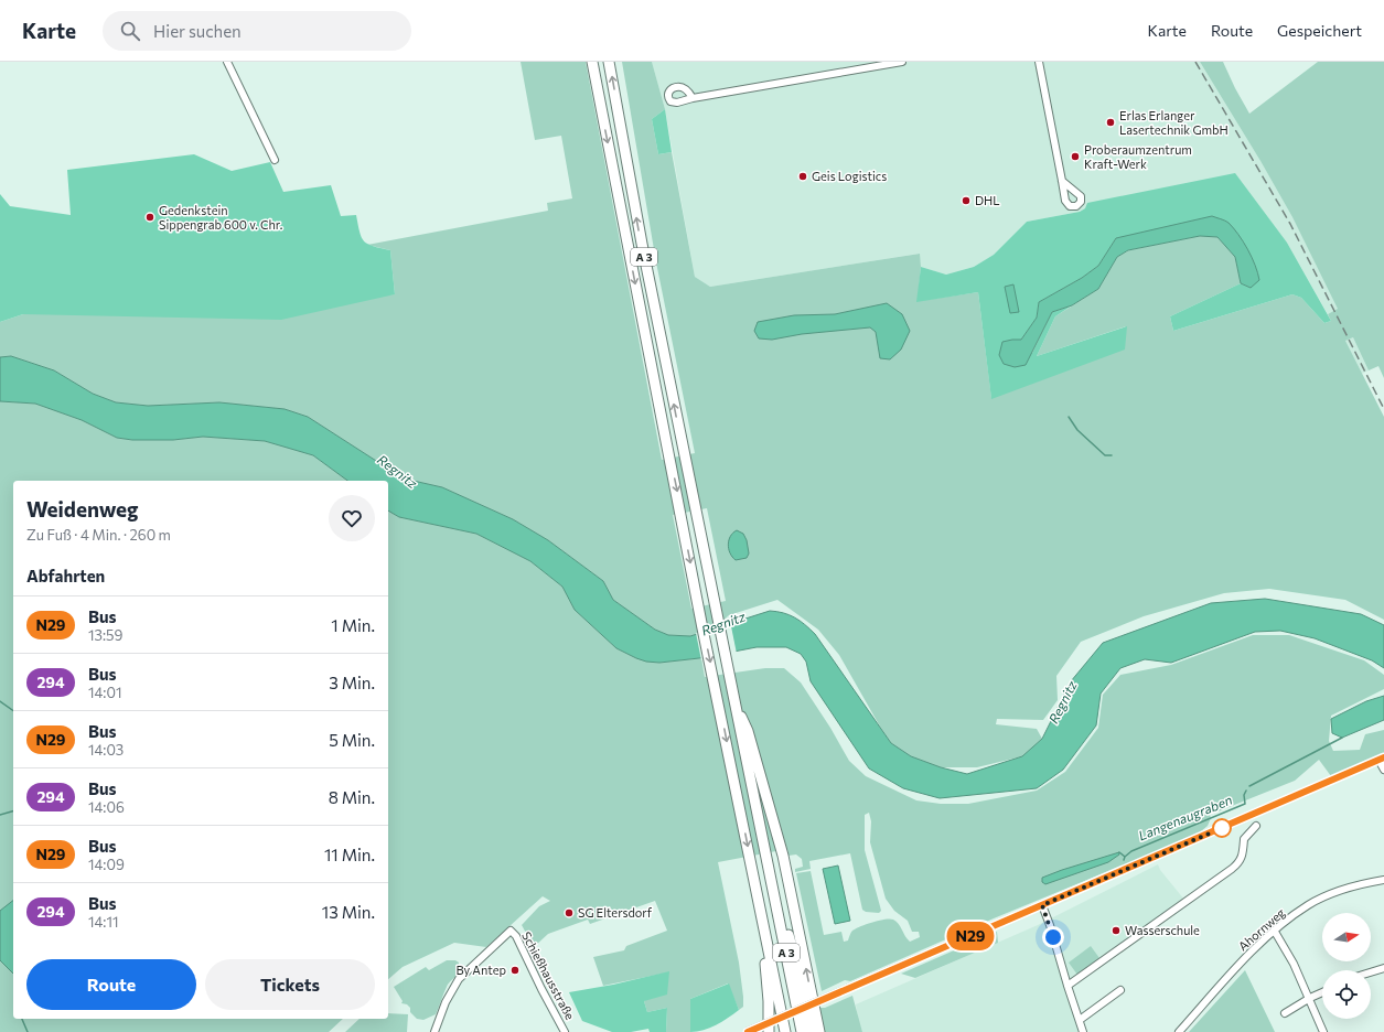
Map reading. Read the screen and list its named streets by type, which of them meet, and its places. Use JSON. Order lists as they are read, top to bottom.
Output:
{
  "streets": {
    "highway": ["A 3"],
    "street": ["Ahornweg", "Schießhausstraße"]
  },
  "water": ["Regnitz", "Langenaugraben"],
  "places": [
    "Erlas Erlanger Lasertechnik GmbH",
    "Proberaumzentrum Kraft-Werk",
    "Geis Logistics",
    "DHL",
    "Gedenkstein Sippengrab 600 v. Chr.",
    "SG Eltersdorf",
    "Wasserschule",
    "By Antep"
  ],
  "lines": ["bus line N29"],
  "north": "right",
  "page": {
    "header": "Karte",
    "search": "Hier suchen",
    "nav": ["Karte", "Route", "Gespeichert"],
    "on_map": "N29",
    "heading": [
      ["Weidenweg", "Zu Fuß · 4 Min. · 260 m"],
      "Abfahrten"
    ],
    "list": [
      {
        "mark": "N29",
        "name": "Bus",
        "note": "13:59",
        "value": "1 Min."
      },
      {
        "mark": "294",
        "name": "Bus",
        "note": "14:01",
        "value": "3 Min."
      },
      {
        "mark": "N29",
        "name": "Bus",
        "note": "14:03",
        "value": "5 Min."
      },
      {
        "mark": "294",
        "name": "Bus",
        "note": "14:06",
        "value": "8 Min."
      },
      {
        "mark": "N29",
        "name": "Bus",
        "note": "14:09",
        "value": "11 Min."
      },
      {
        "mark": "294",
        "name": "Bus",
        "note": "14:11",
        "value": "13 Min."
      }
    ],
    "buttons": ["Route", "Tickets"]
  }
}
